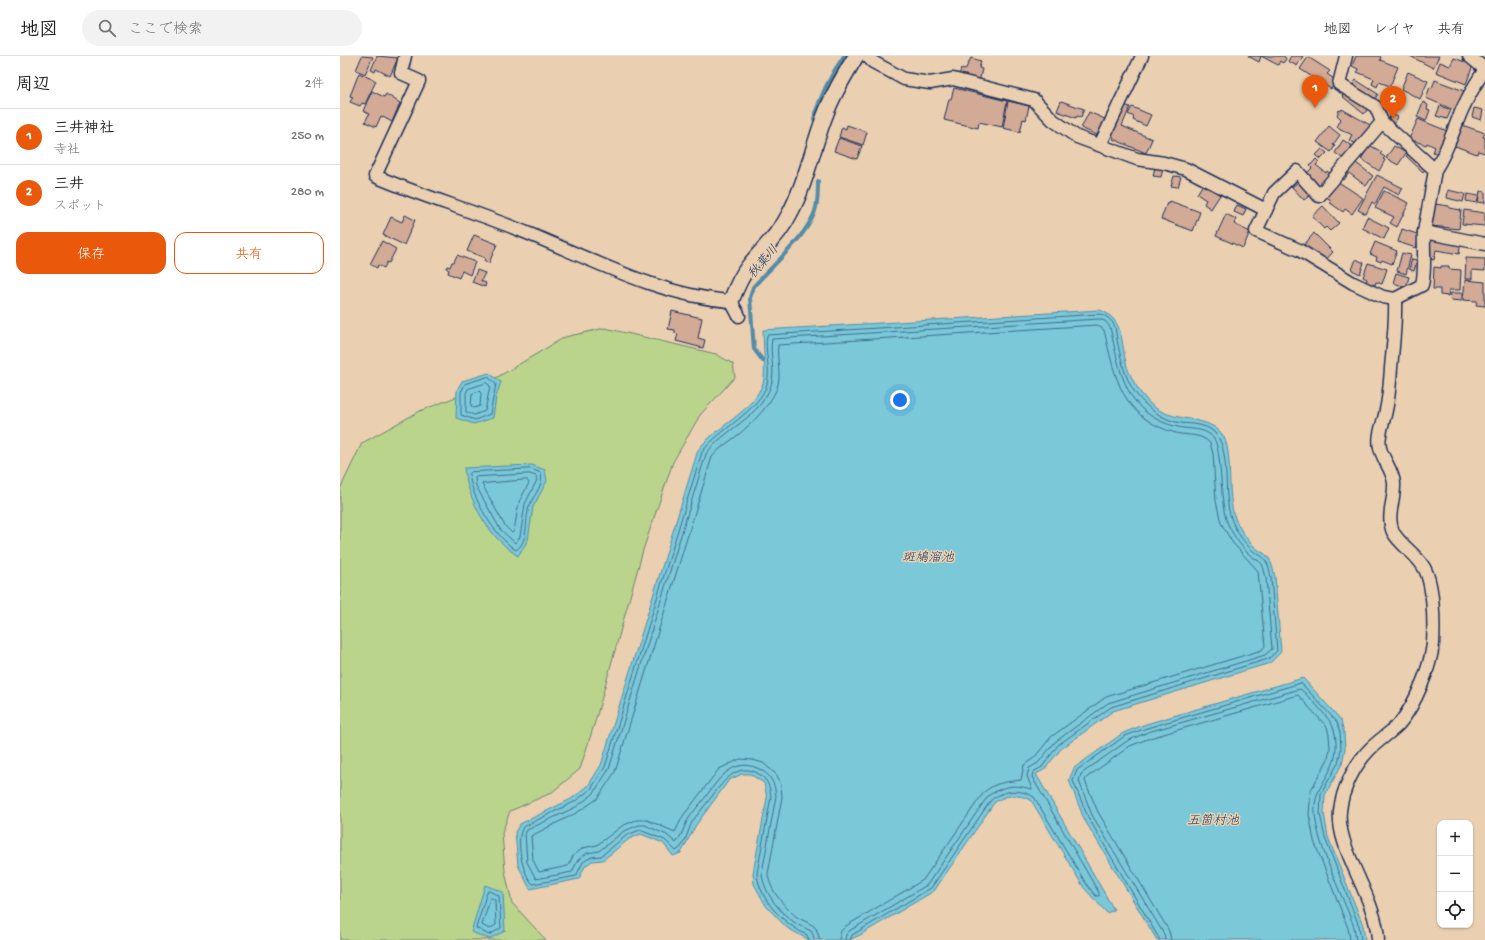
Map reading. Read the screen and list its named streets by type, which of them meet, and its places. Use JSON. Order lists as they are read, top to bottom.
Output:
{
  "water": ["秋葉川", "斑鳩溜池", "五箇村池"],
  "page": {
    "header": "地図",
    "search": "ここで検索",
    "nav": ["地図", "レイヤ", "共有"],
    "heading": ["周辺", "2件"],
    "pins": ["1", "2"],
    "list": [
      {
        "mark": "1",
        "name": "三井神社",
        "note": "寺社",
        "value": "250 m"
      },
      {
        "mark": "2",
        "name": "三井",
        "note": "スポット",
        "value": "280 m"
      }
    ],
    "buttons": ["保存", "共有"],
    "map_buttons": ["+", "−"]
  }
}
